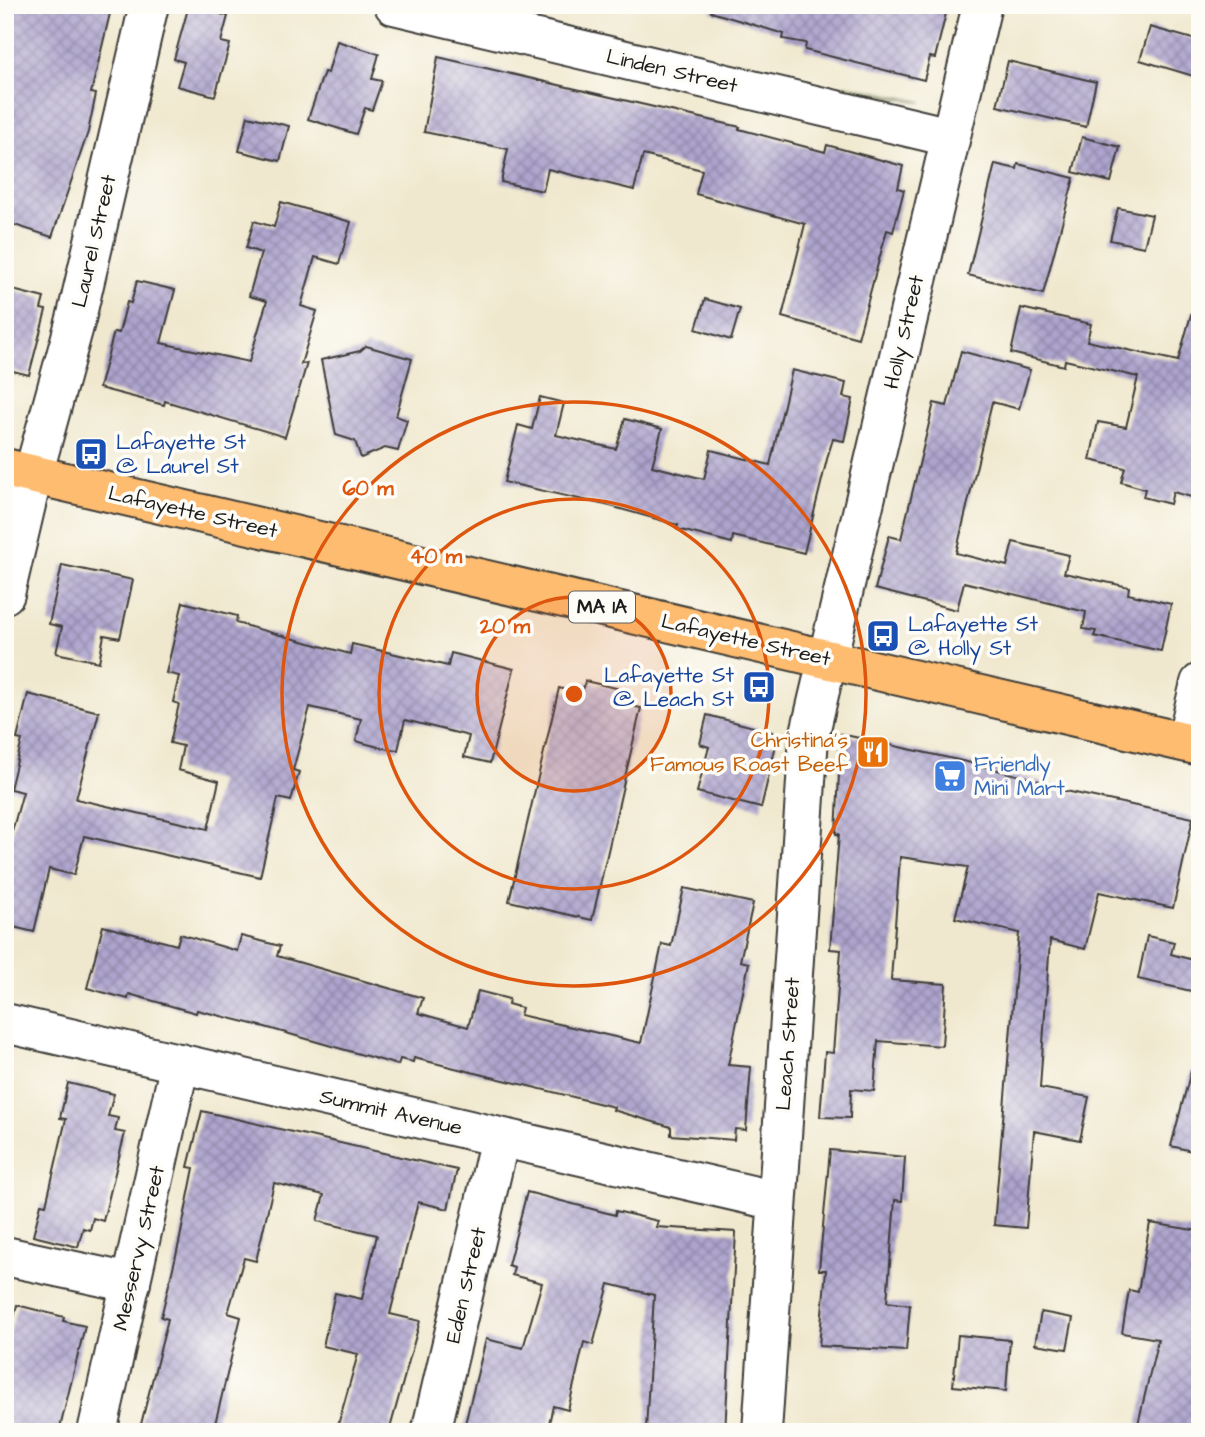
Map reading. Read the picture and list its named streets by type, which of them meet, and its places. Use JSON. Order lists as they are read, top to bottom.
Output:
{
  "streets": {
    "highway": ["Lafayette Street", "MA 1A"],
    "street": [
      "Linden Street",
      "Laurel Street",
      "Holly Street",
      "Leach Street",
      "Summit Avenue",
      "Messervy Street",
      "Eden Street"
    ]
  },
  "crossings": [
    ["Linden Street", "Holly Street"],
    ["Laurel Street", "Lafayette Street"],
    ["Holly Street", "Lafayette Street"],
    ["Holly Street", "Leach Street"],
    ["Lafayette Street", "Leach Street"],
    ["Leach Street", "Summit Avenue"],
    ["Summit Avenue", "Messervy Street"],
    ["Summit Avenue", "Eden Street"]
  ],
  "places": {
    "bus stop": ["Lafayette St @ Laurel St", "Lafayette St @ Holly St", "Lafayette St @ Leach St"],
    "restaurant": ["Christina's Famous Roast Beef"],
    "supermarket": ["Friendly Mini Mart"]
  },
  "rings": ["60 m", "40 m", "20 m"]
}
